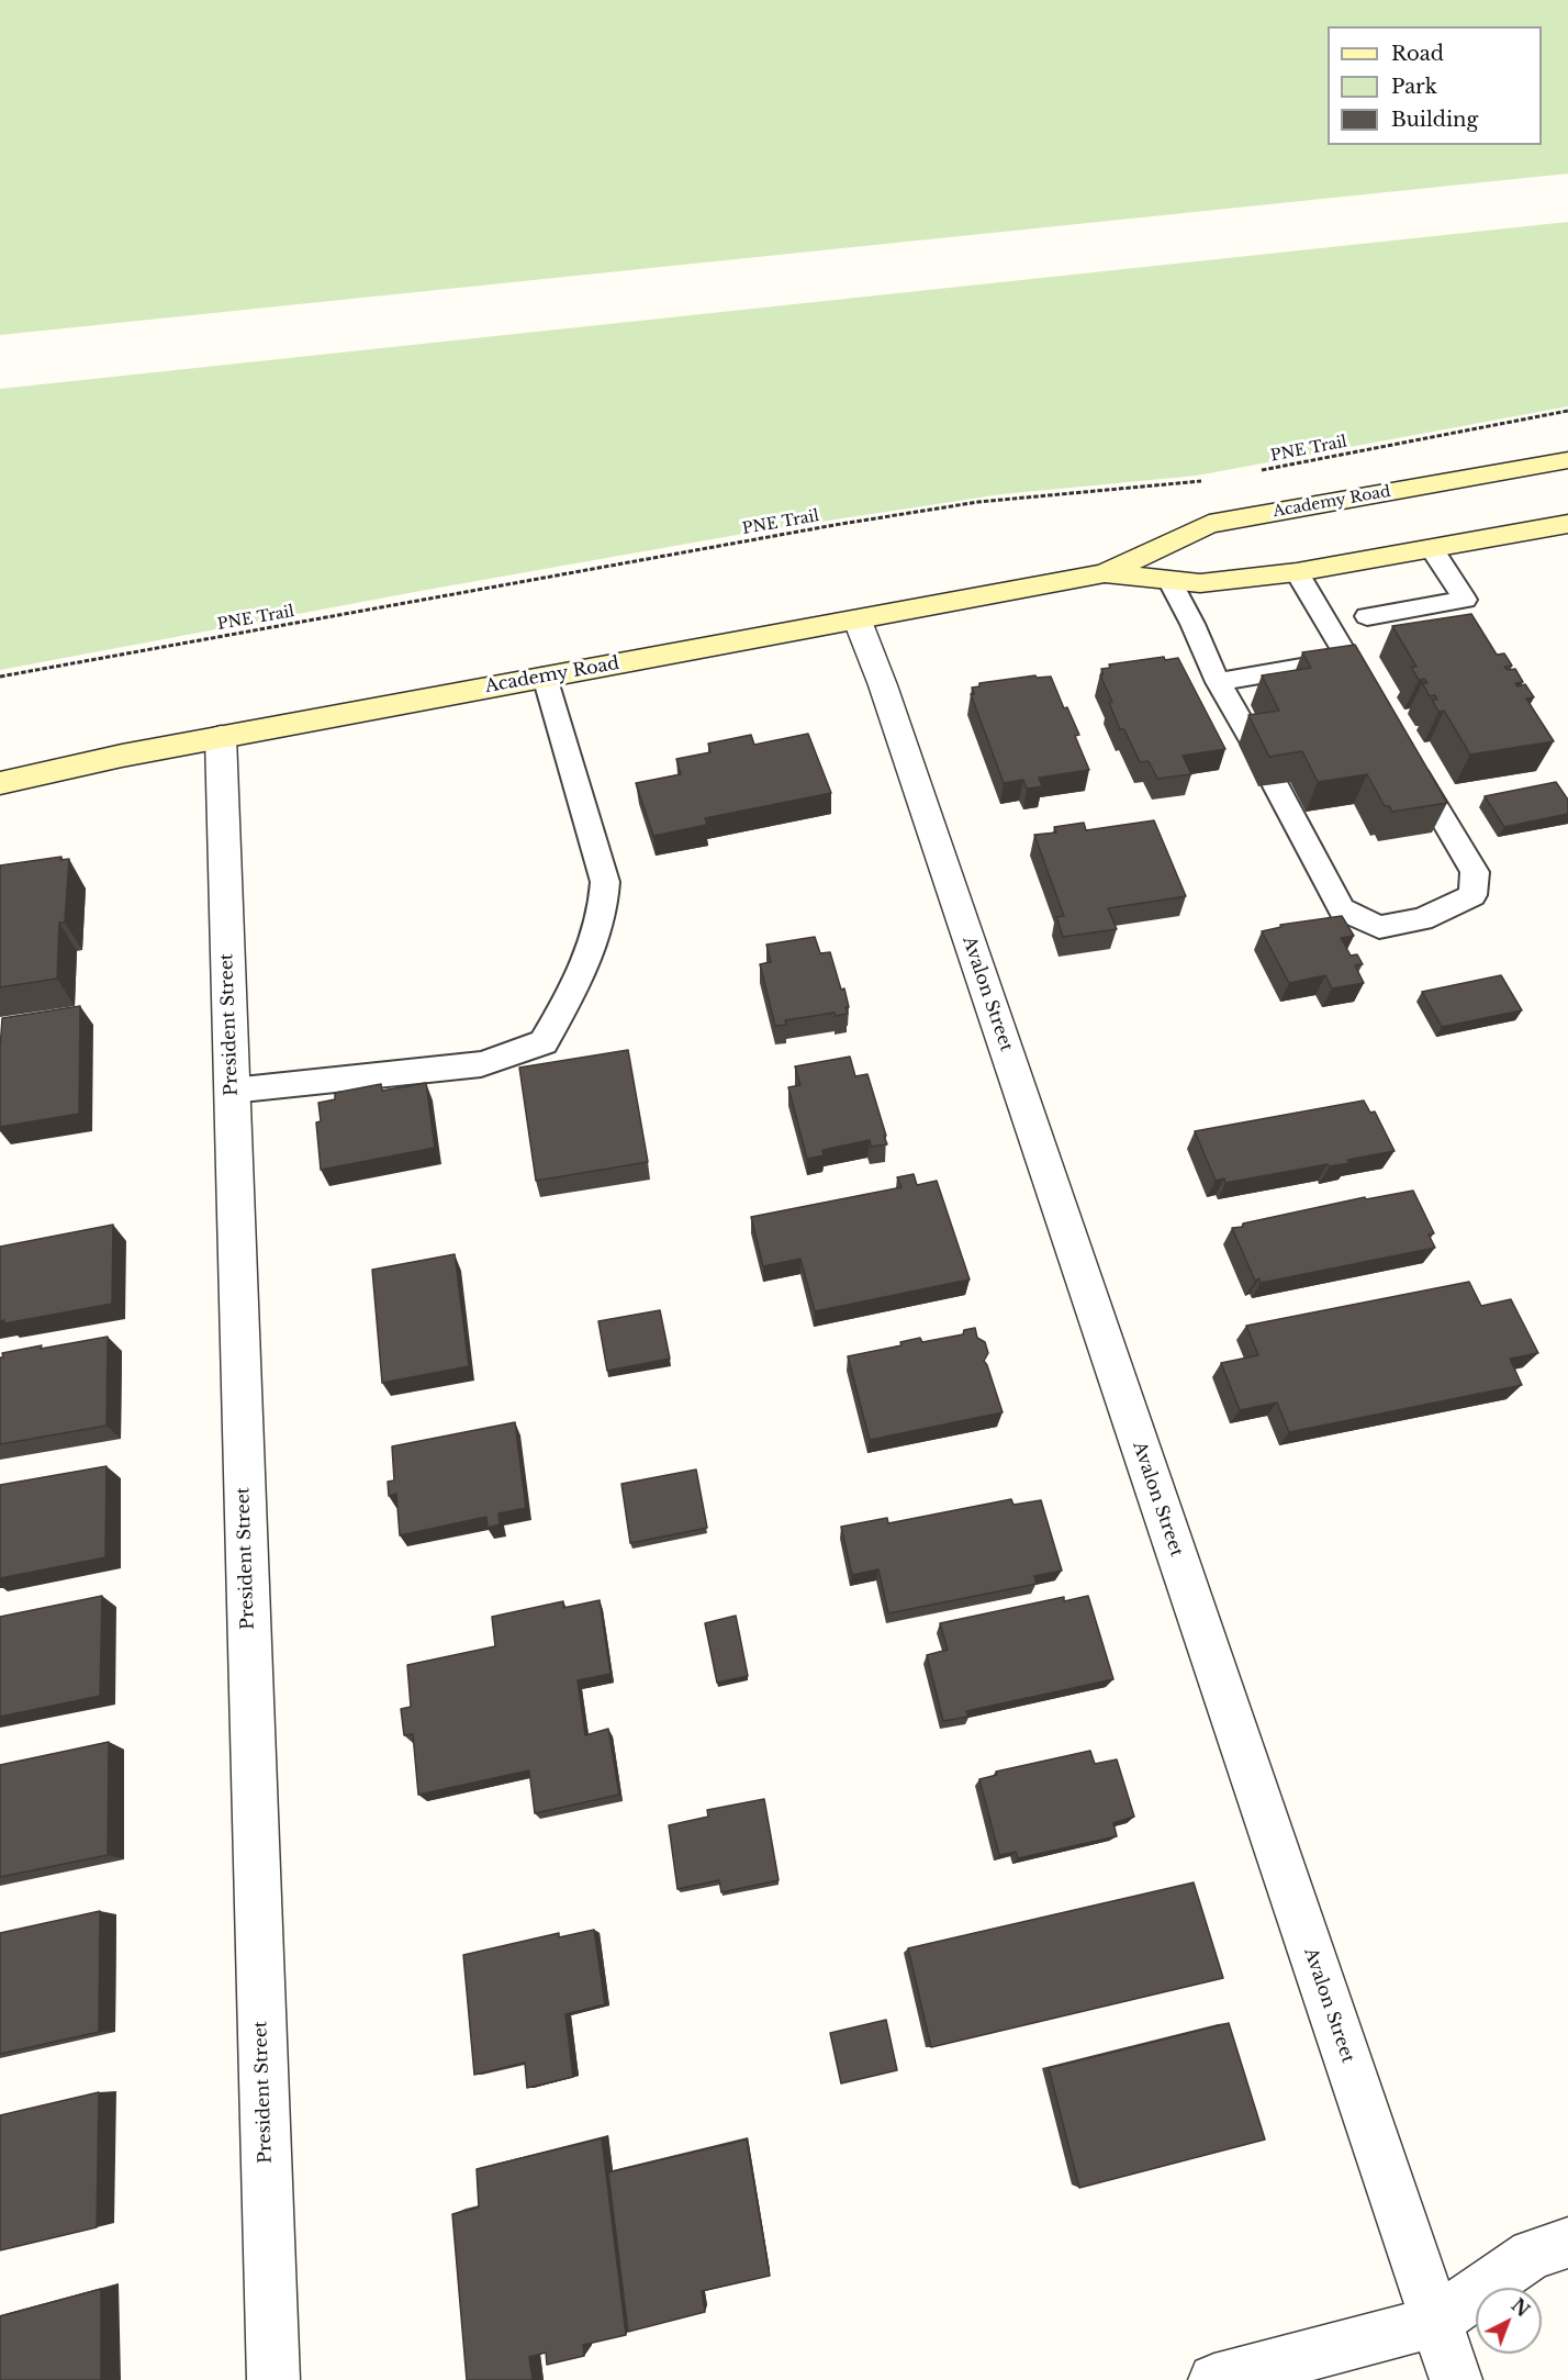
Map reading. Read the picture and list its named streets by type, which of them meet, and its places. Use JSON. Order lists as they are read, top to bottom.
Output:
{
  "streets": {
    "main road": ["Academy Road"],
    "street": ["Avalon Street", "President Street"],
    "path": ["PNE Trail"]
  },
  "crossings": [
    ["Academy Road", "Avalon Street"],
    ["Academy Road", "President Street"]
  ],
  "legend": ["Road", "Park", "Building"],
  "north": "top right"
}
